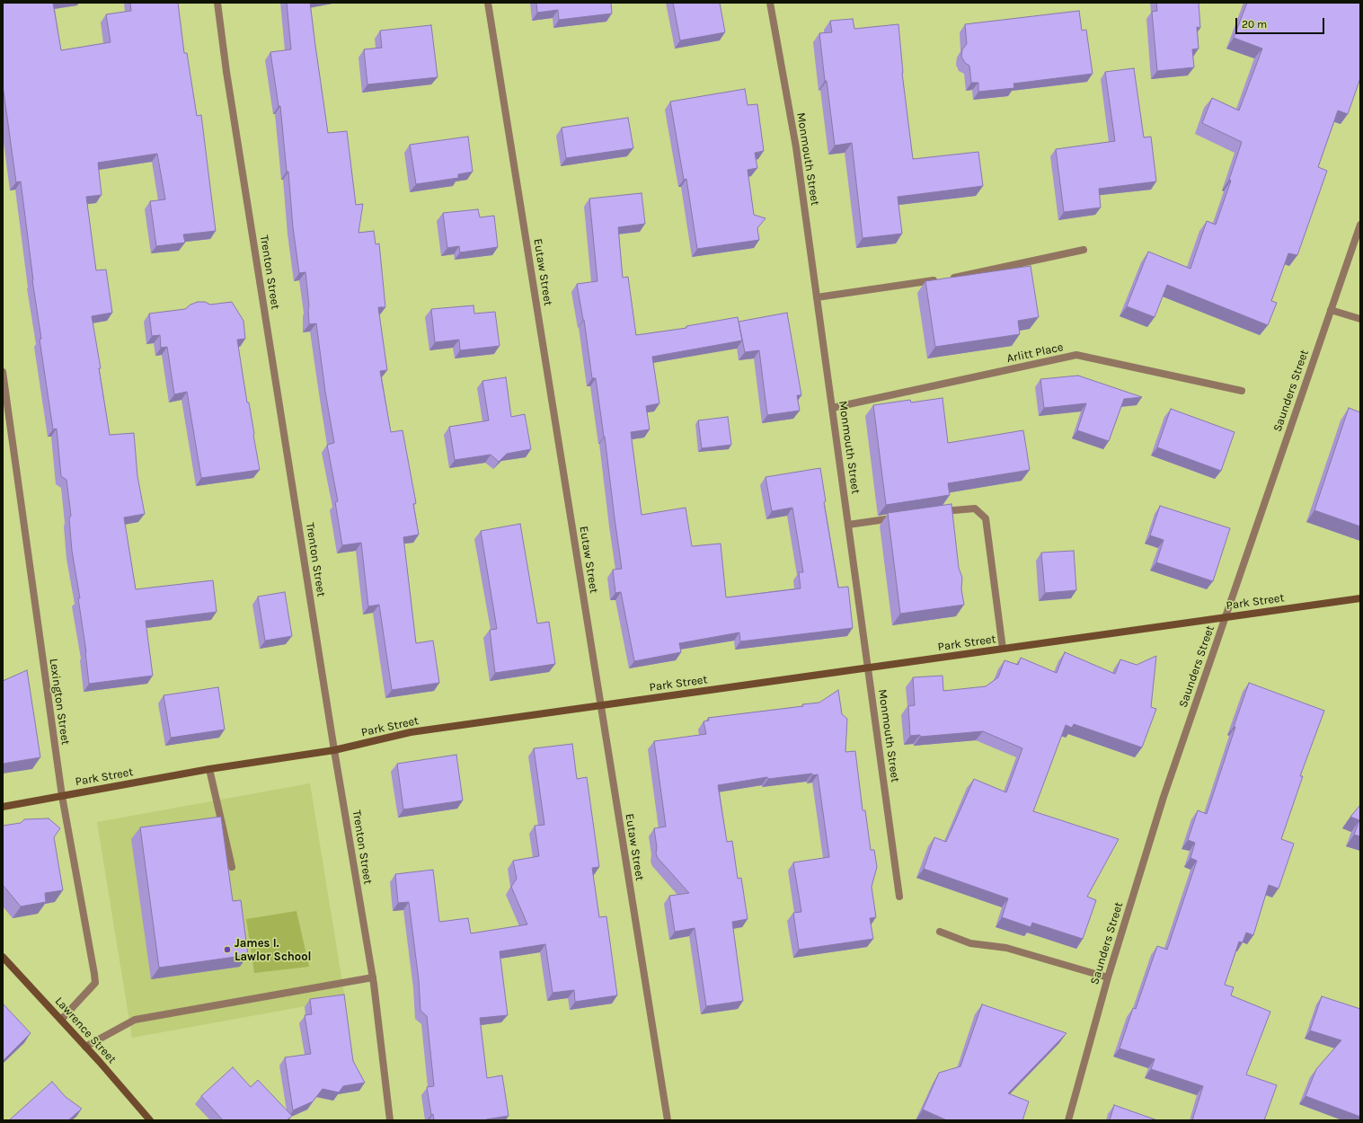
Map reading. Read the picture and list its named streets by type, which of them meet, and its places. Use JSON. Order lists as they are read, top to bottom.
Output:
{
  "streets": {
    "main road": ["Park Street", "Lawrence Street"],
    "street": [
      "Monmouth Street",
      "Trenton Street",
      "Eutaw Street",
      "Arlitt Place",
      "Saunders Street",
      "Lexington Street"
    ]
  },
  "crossings": [
    ["Monmouth Street", "Arlitt Place"],
    ["Monmouth Street", "Park Street"],
    ["Trenton Street", "Park Street"],
    ["Eutaw Street", "Park Street"],
    ["Saunders Street", "Park Street"],
    ["Park Street", "Lexington Street"],
    ["Lexington Street", "Lawrence Street"]
  ],
  "places": ["James I. Lawlor School"],
  "scale_bar": "20 m"
}
